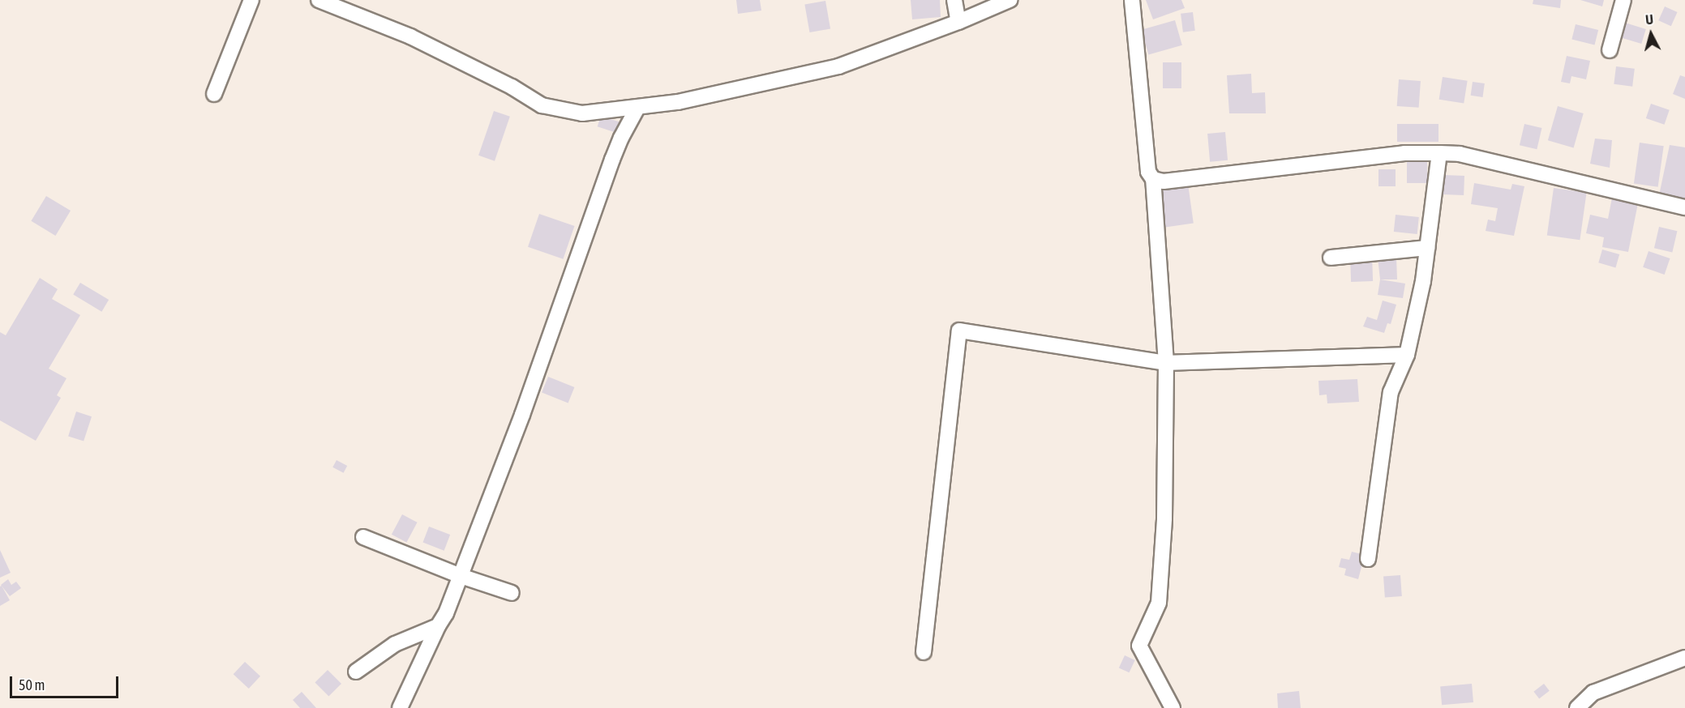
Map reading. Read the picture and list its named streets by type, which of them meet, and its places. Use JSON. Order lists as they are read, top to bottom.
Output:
{
  "scale_bar": "50 m",
  "north": "top"
}
